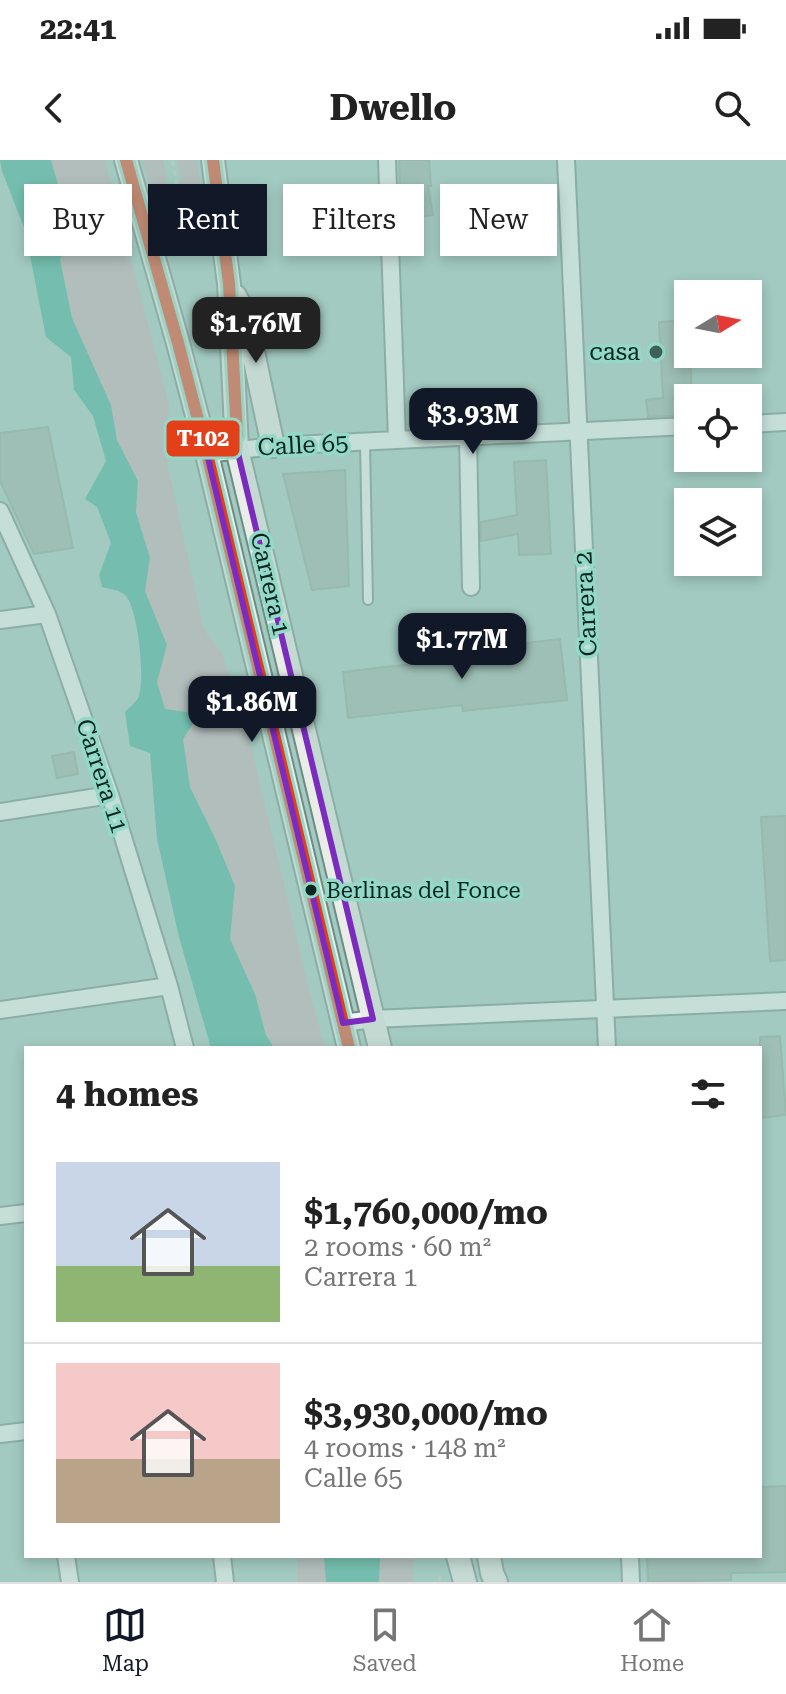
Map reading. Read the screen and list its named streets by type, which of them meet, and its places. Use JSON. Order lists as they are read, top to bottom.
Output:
{
  "streets": {
    "main road": ["Carrera 1"],
    "street": ["Calle 65", "Carrera 2", "Carrera 11"]
  },
  "crossings": [
    ["Calle 65", "Carrera 1"],
    ["Calle 65", "Carrera 2"]
  ],
  "places": ["casa", "Berlinas del Fonce"],
  "lines": ["transit line T102"],
  "north": "right",
  "page": {
    "status": "22:41",
    "header": "Dwello",
    "chip": [
      "Buy",
      "Rent",
      "Filters",
      "New"
    ],
    "price": [
      "$1.76M",
      "$3.93M",
      "$1.77M",
      "$1.86M"
    ],
    "heading": "4 homes",
    "list": [
      {
        "name": "$1,760,000/mo",
        "note": "2 rooms · 60 m² · Carrera 1"
      },
      {
        "name": "$3,930,000/mo",
        "note": "4 rooms · 148 m² · Calle 65"
      }
    ],
    "tabs": ["Map", "Saved", "Home"]
  }
}
